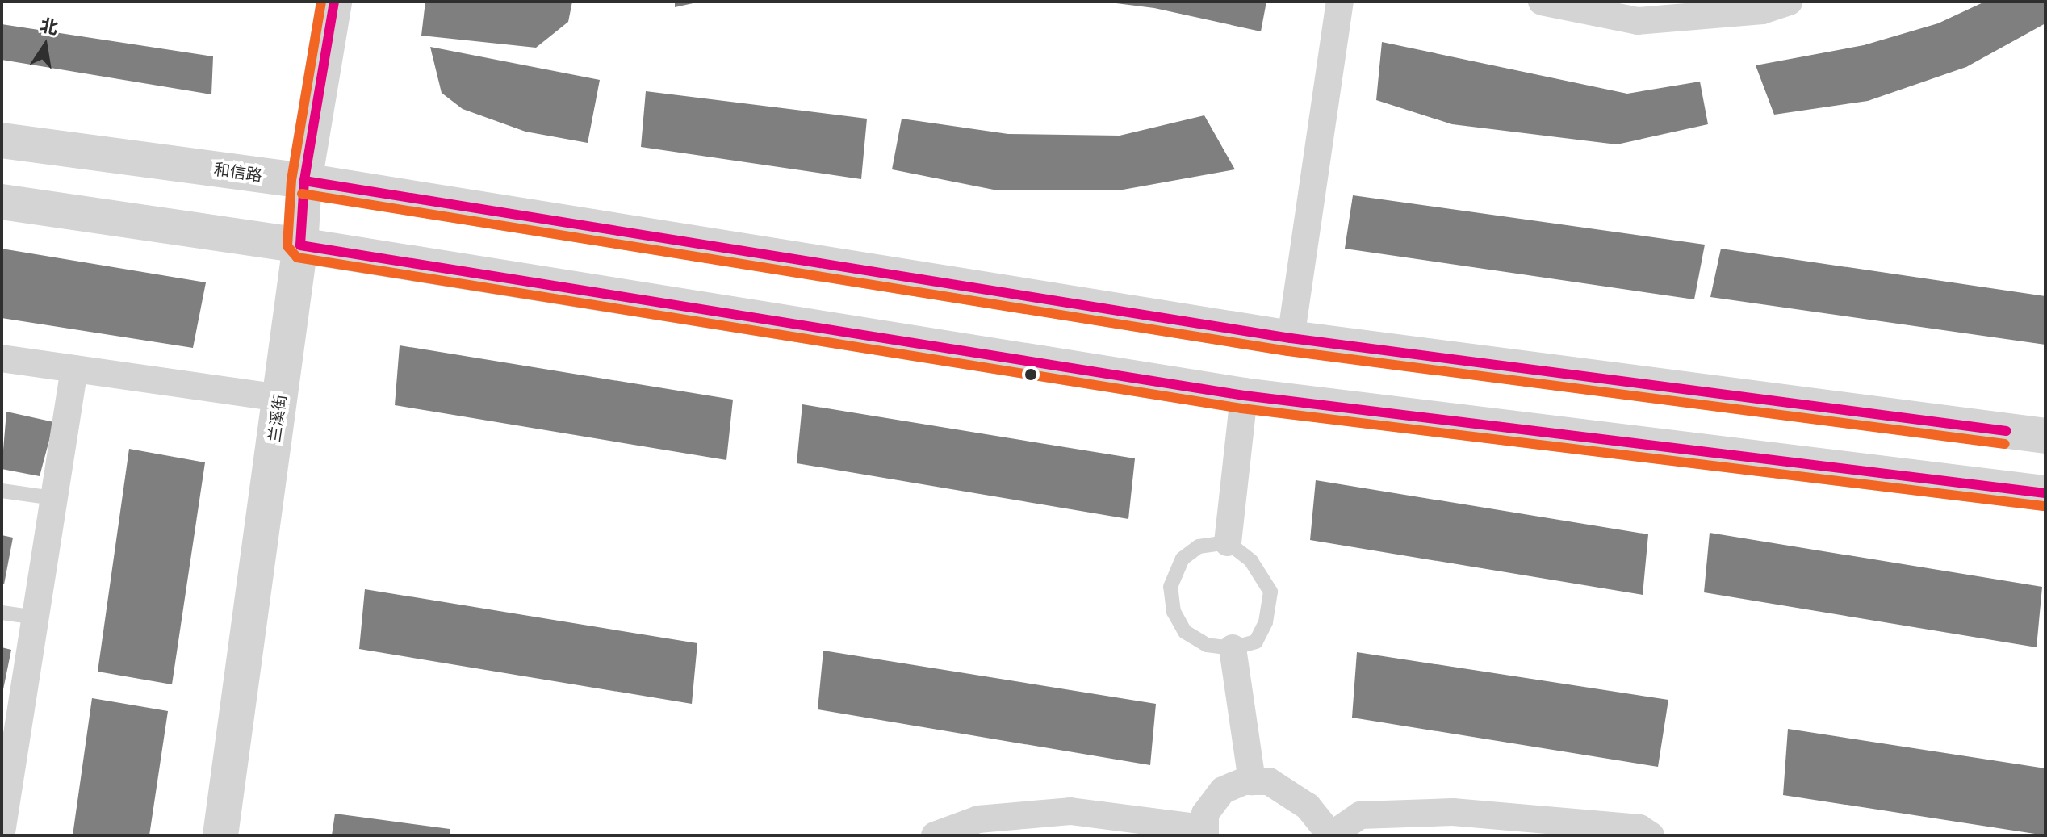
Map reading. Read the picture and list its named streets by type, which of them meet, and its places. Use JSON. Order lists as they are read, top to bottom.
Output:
{
  "streets": {
    "street": ["和信路", "兰溪街"]
  },
  "crossings": [
    ["和信路", "兰溪街"]
  ],
  "north": "top"
}
